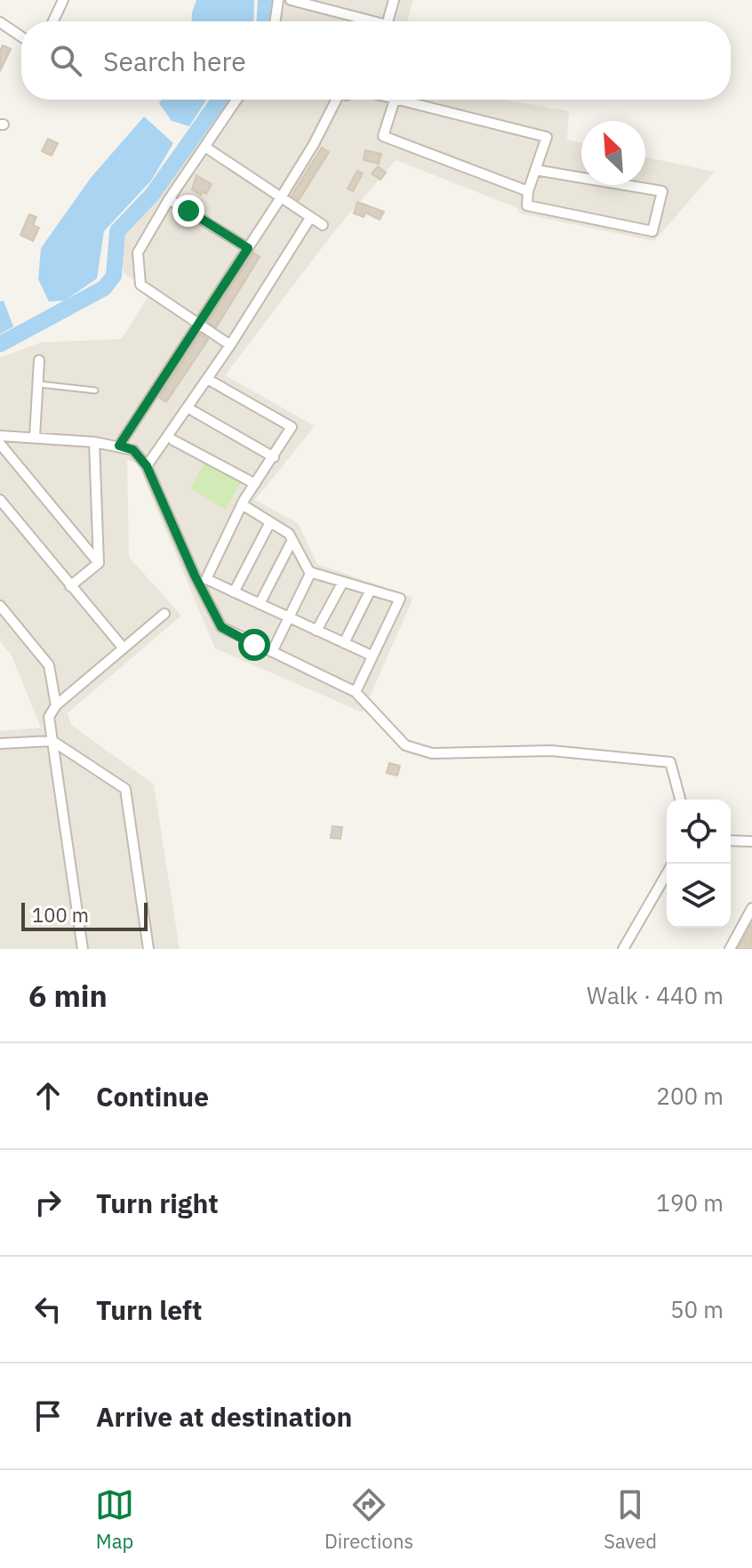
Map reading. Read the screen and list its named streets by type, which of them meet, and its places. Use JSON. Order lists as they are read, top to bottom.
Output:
{
  "scale_bar": "100 m",
  "north": "top left",
  "page": {
    "search": "Search here",
    "scale": "100 m",
    "heading": ["6 min", "Walk · 440 m"],
    "list": [
      ["Continue", "200 m"],
      ["Turn right", "190 m"],
      ["Turn left", "50 m"],
      "Arrive at destination"
    ],
    "nav": ["Map", "Directions", "Saved"]
  }
}
